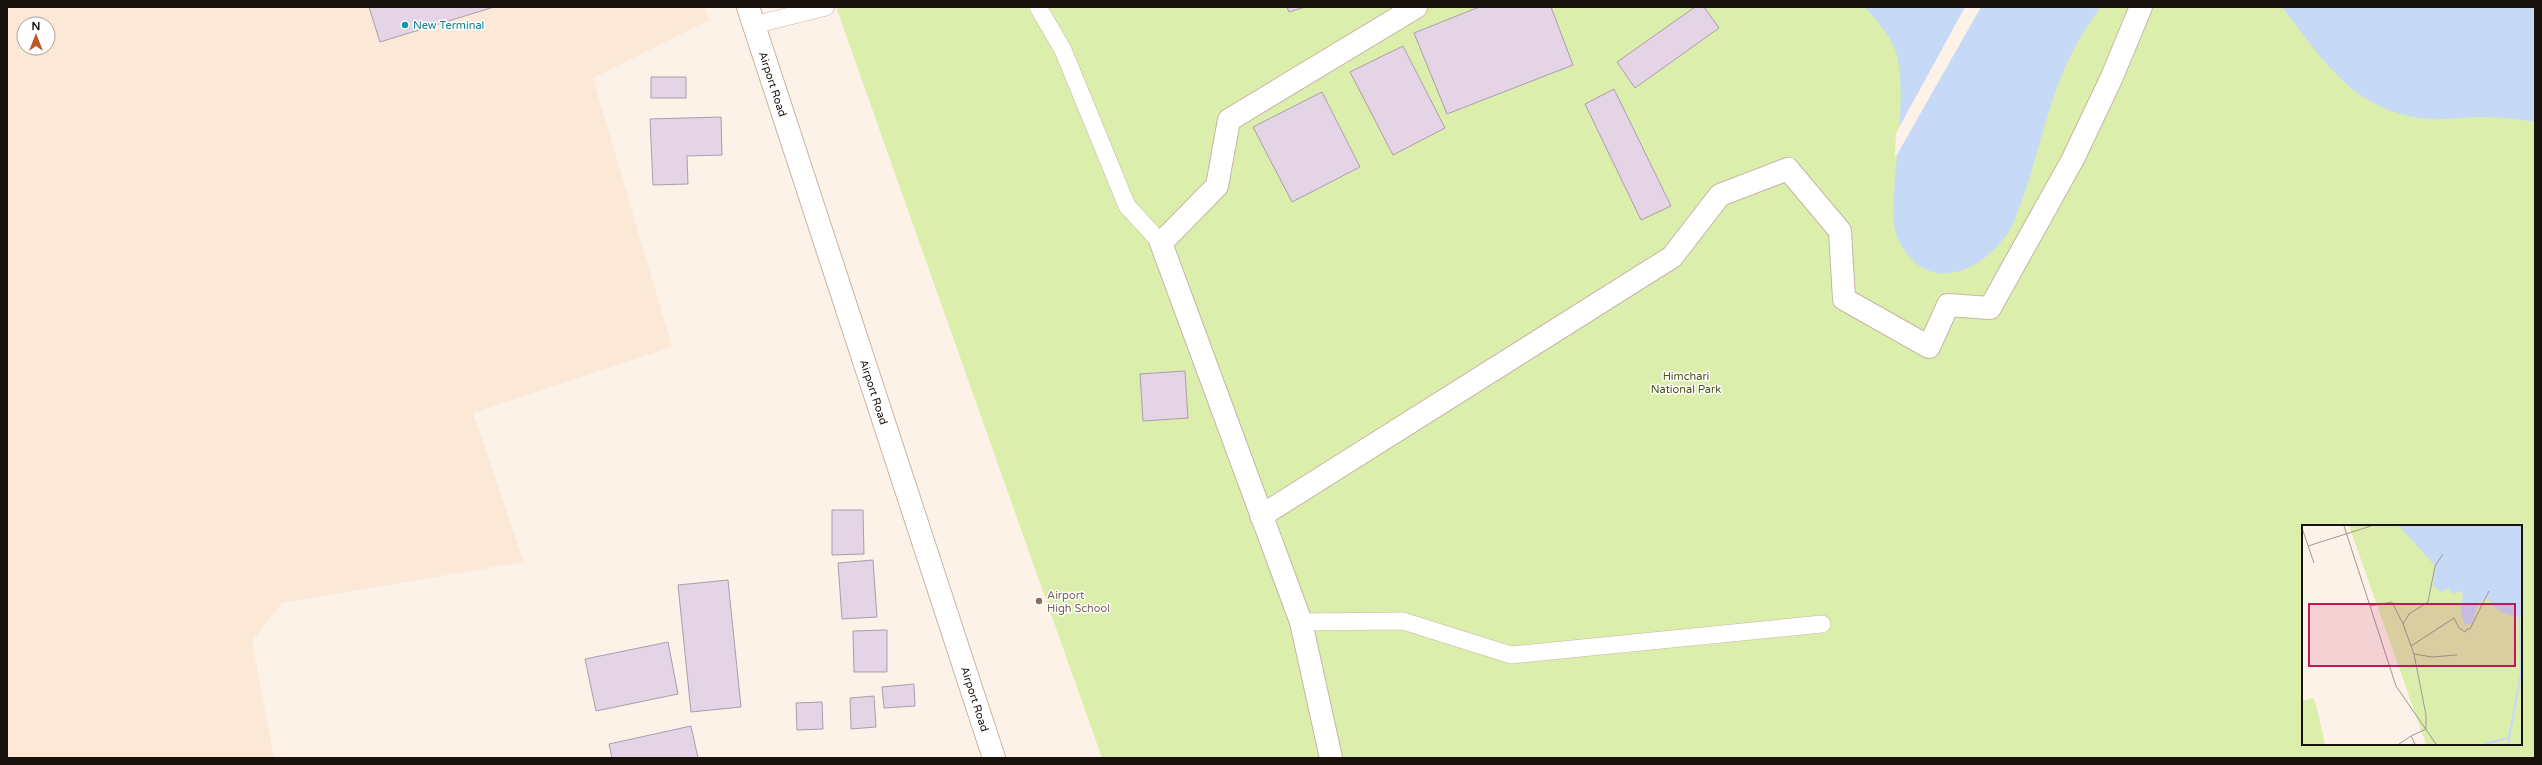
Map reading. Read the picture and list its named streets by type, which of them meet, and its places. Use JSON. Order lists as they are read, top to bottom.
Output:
{
  "streets": {
    "street": ["Airport Road"]
  },
  "parks": ["Himchari National Park"],
  "places": ["New Terminal", "Airport High School"],
  "north": "top"
}
